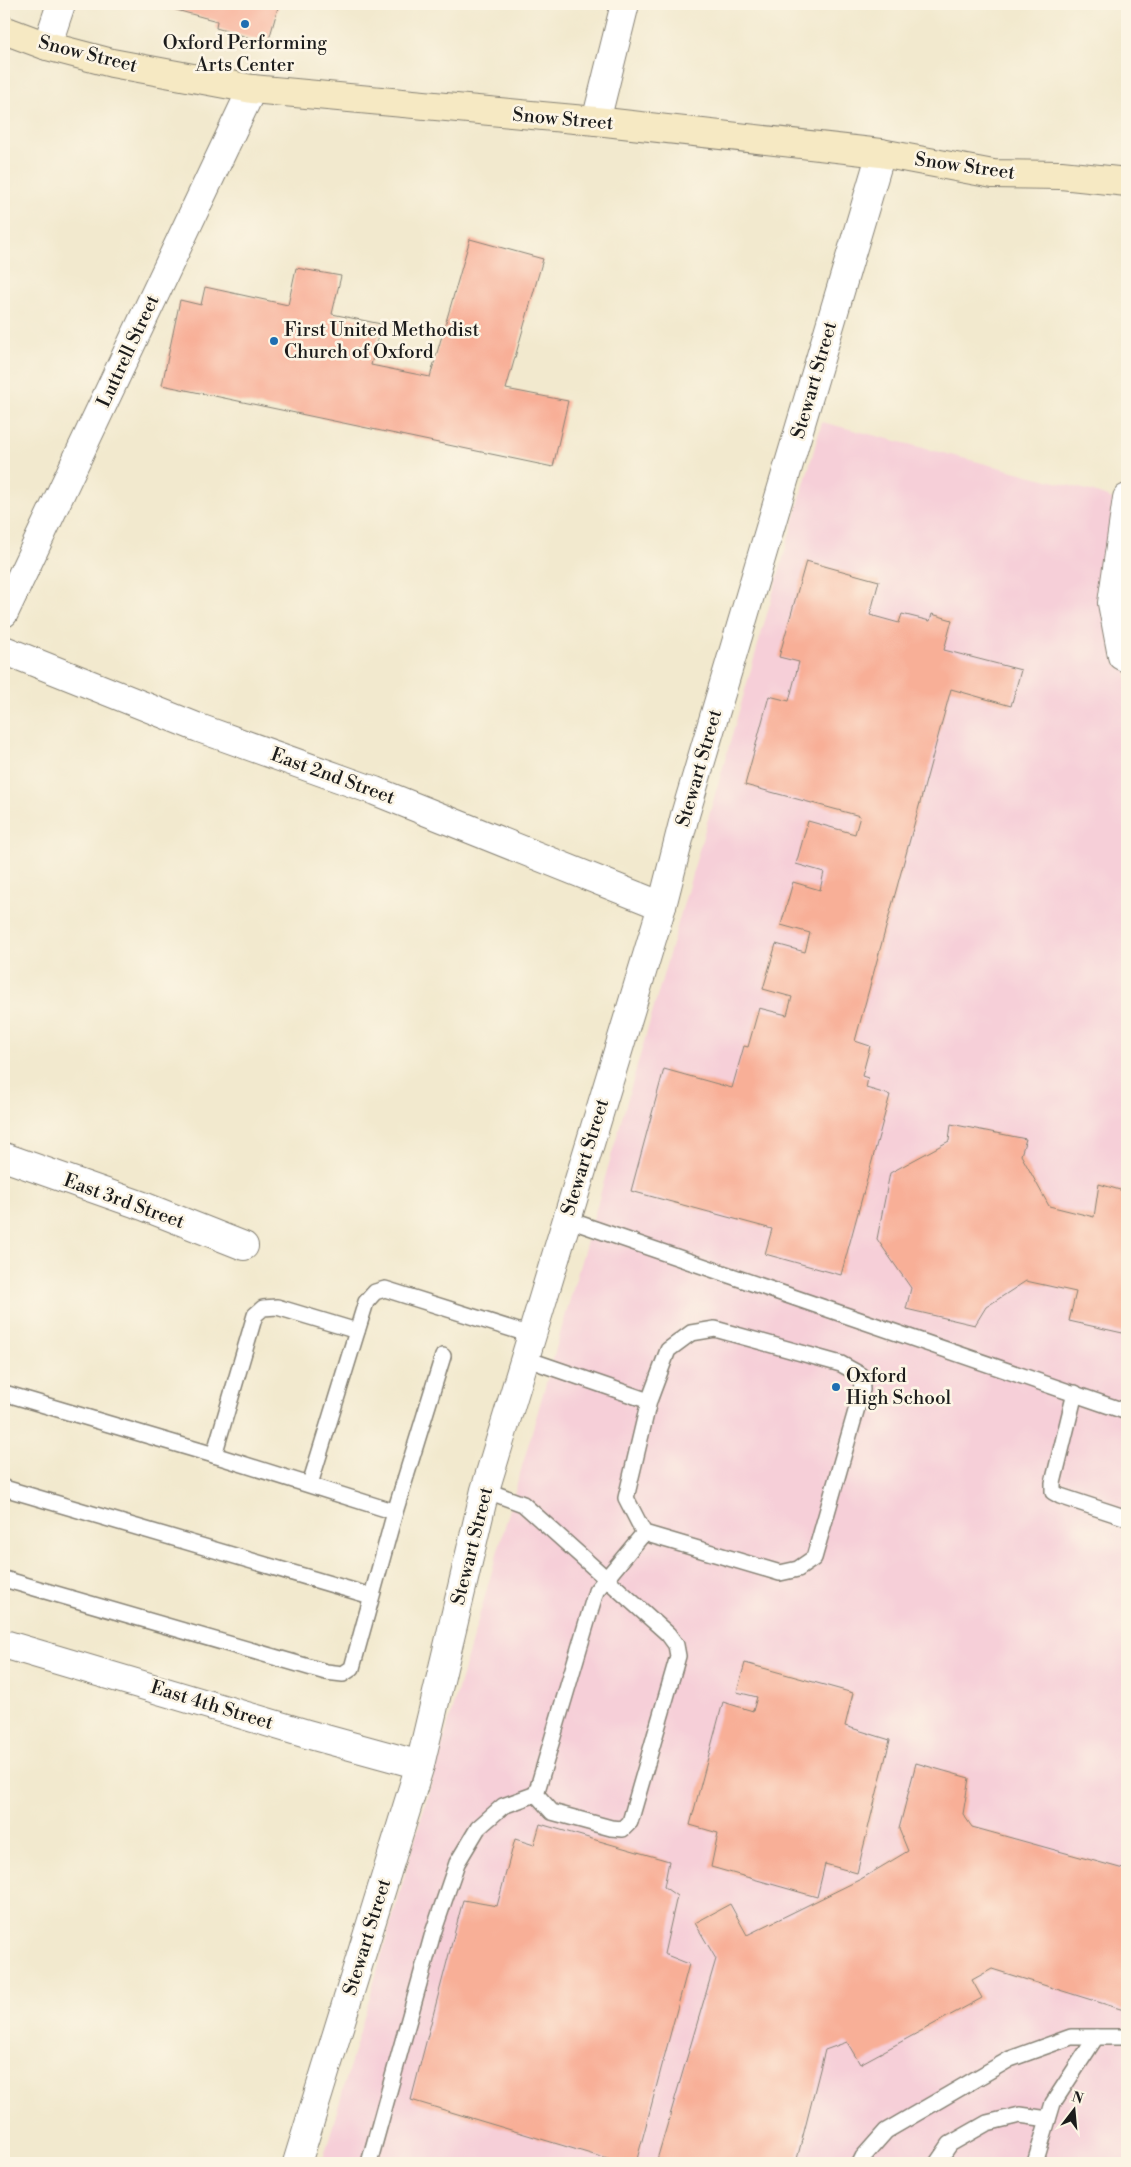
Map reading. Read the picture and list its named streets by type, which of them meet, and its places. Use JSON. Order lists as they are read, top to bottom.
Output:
{
  "streets": {
    "main road": ["Snow Street"],
    "street": [
      "Luttrell Street",
      "Stewart Street",
      "East 2nd Street",
      "East 3rd Street",
      "East 4th Street"
    ]
  },
  "crossings": [
    ["Snow Street", "Luttrell Street"],
    ["Snow Street", "Stewart Street"],
    ["Stewart Street", "East 2nd Street"],
    ["Stewart Street", "East 4th Street"]
  ],
  "places": ["Oxford Performing Arts Center", "First United Methodist Church of Oxford", "Oxford High School"],
  "north": "top"
}
